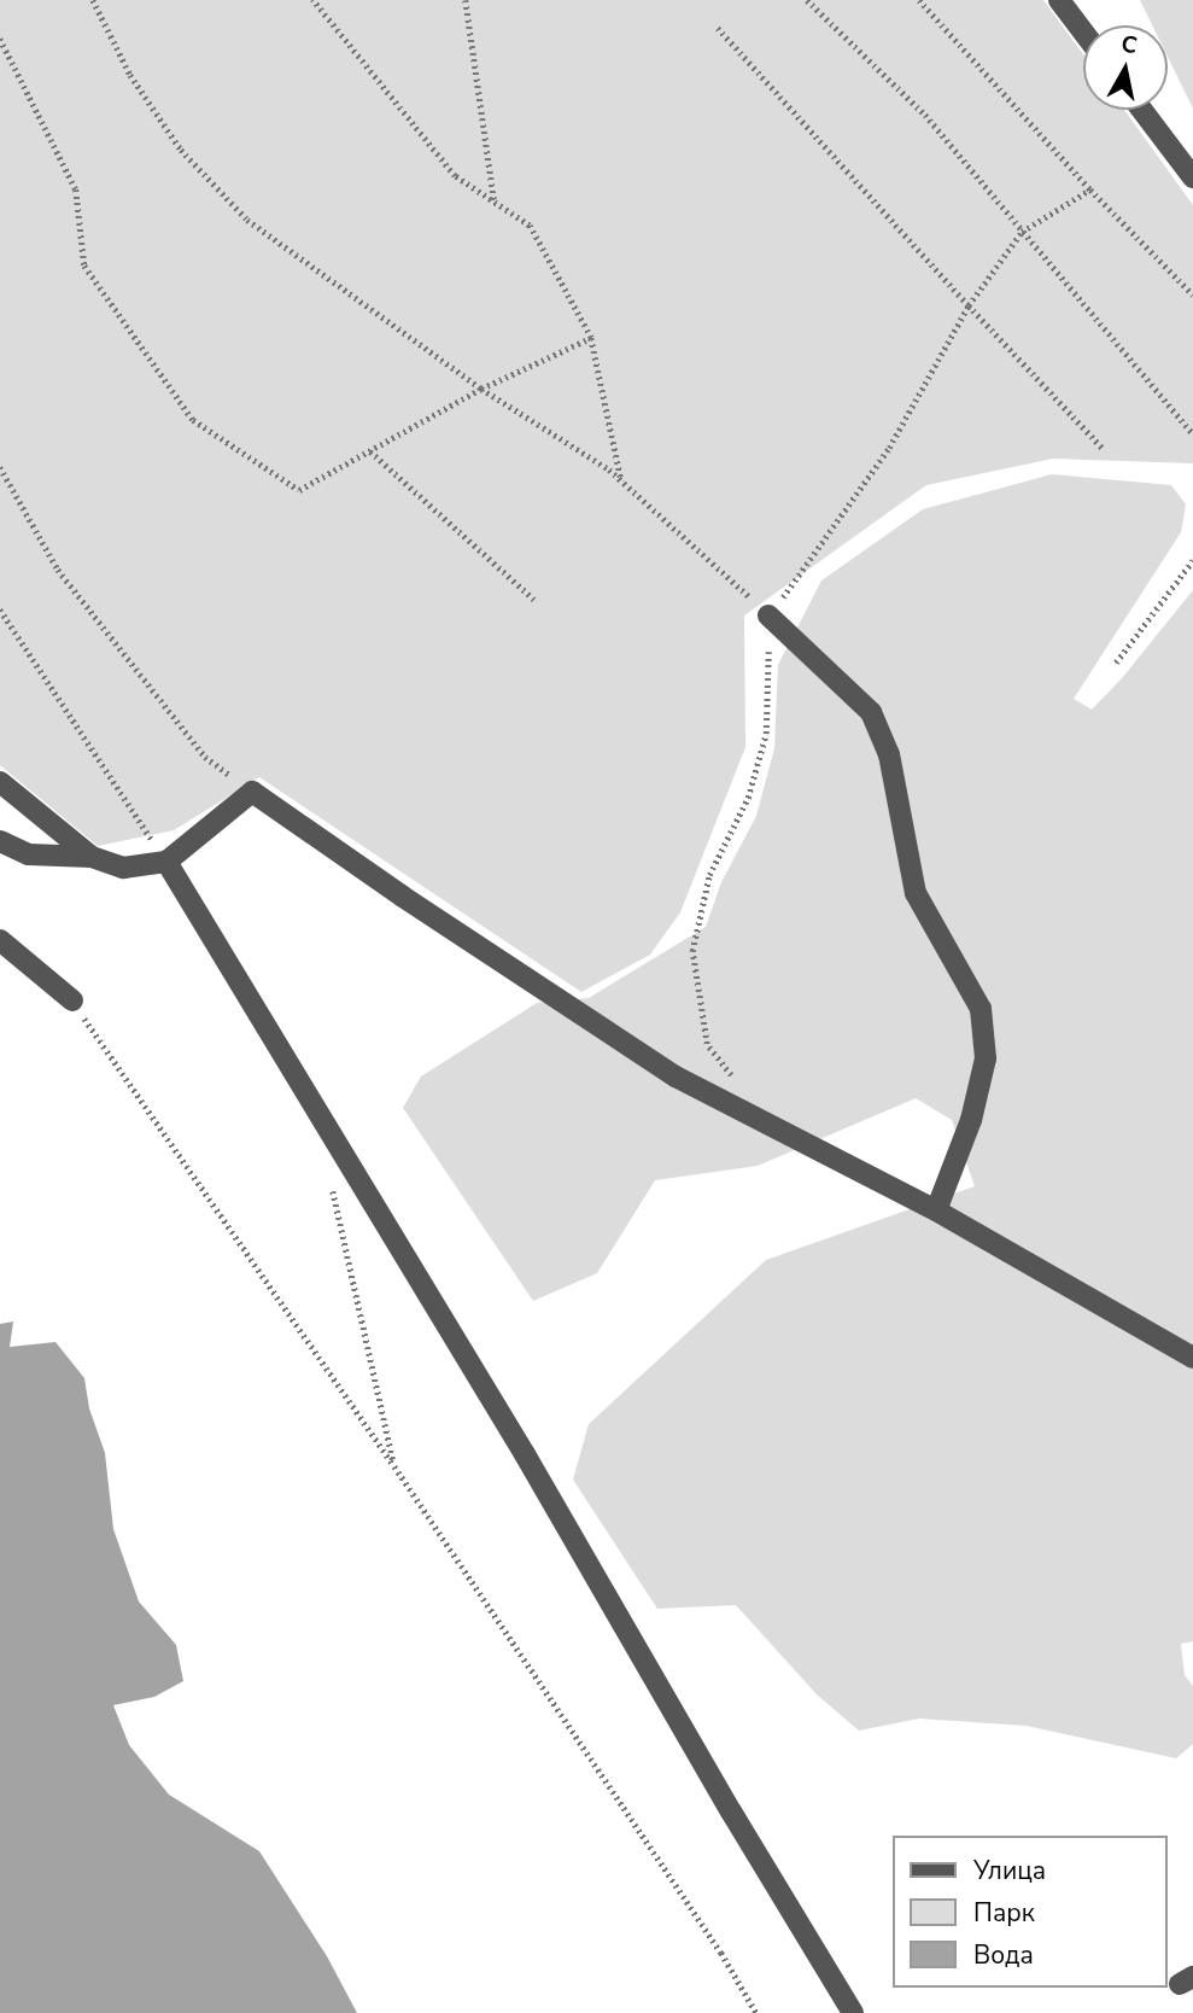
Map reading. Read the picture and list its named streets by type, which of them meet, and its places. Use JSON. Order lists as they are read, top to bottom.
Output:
{
  "legend": ["Улица", "Парк", "Вода"],
  "north": "top"
}
